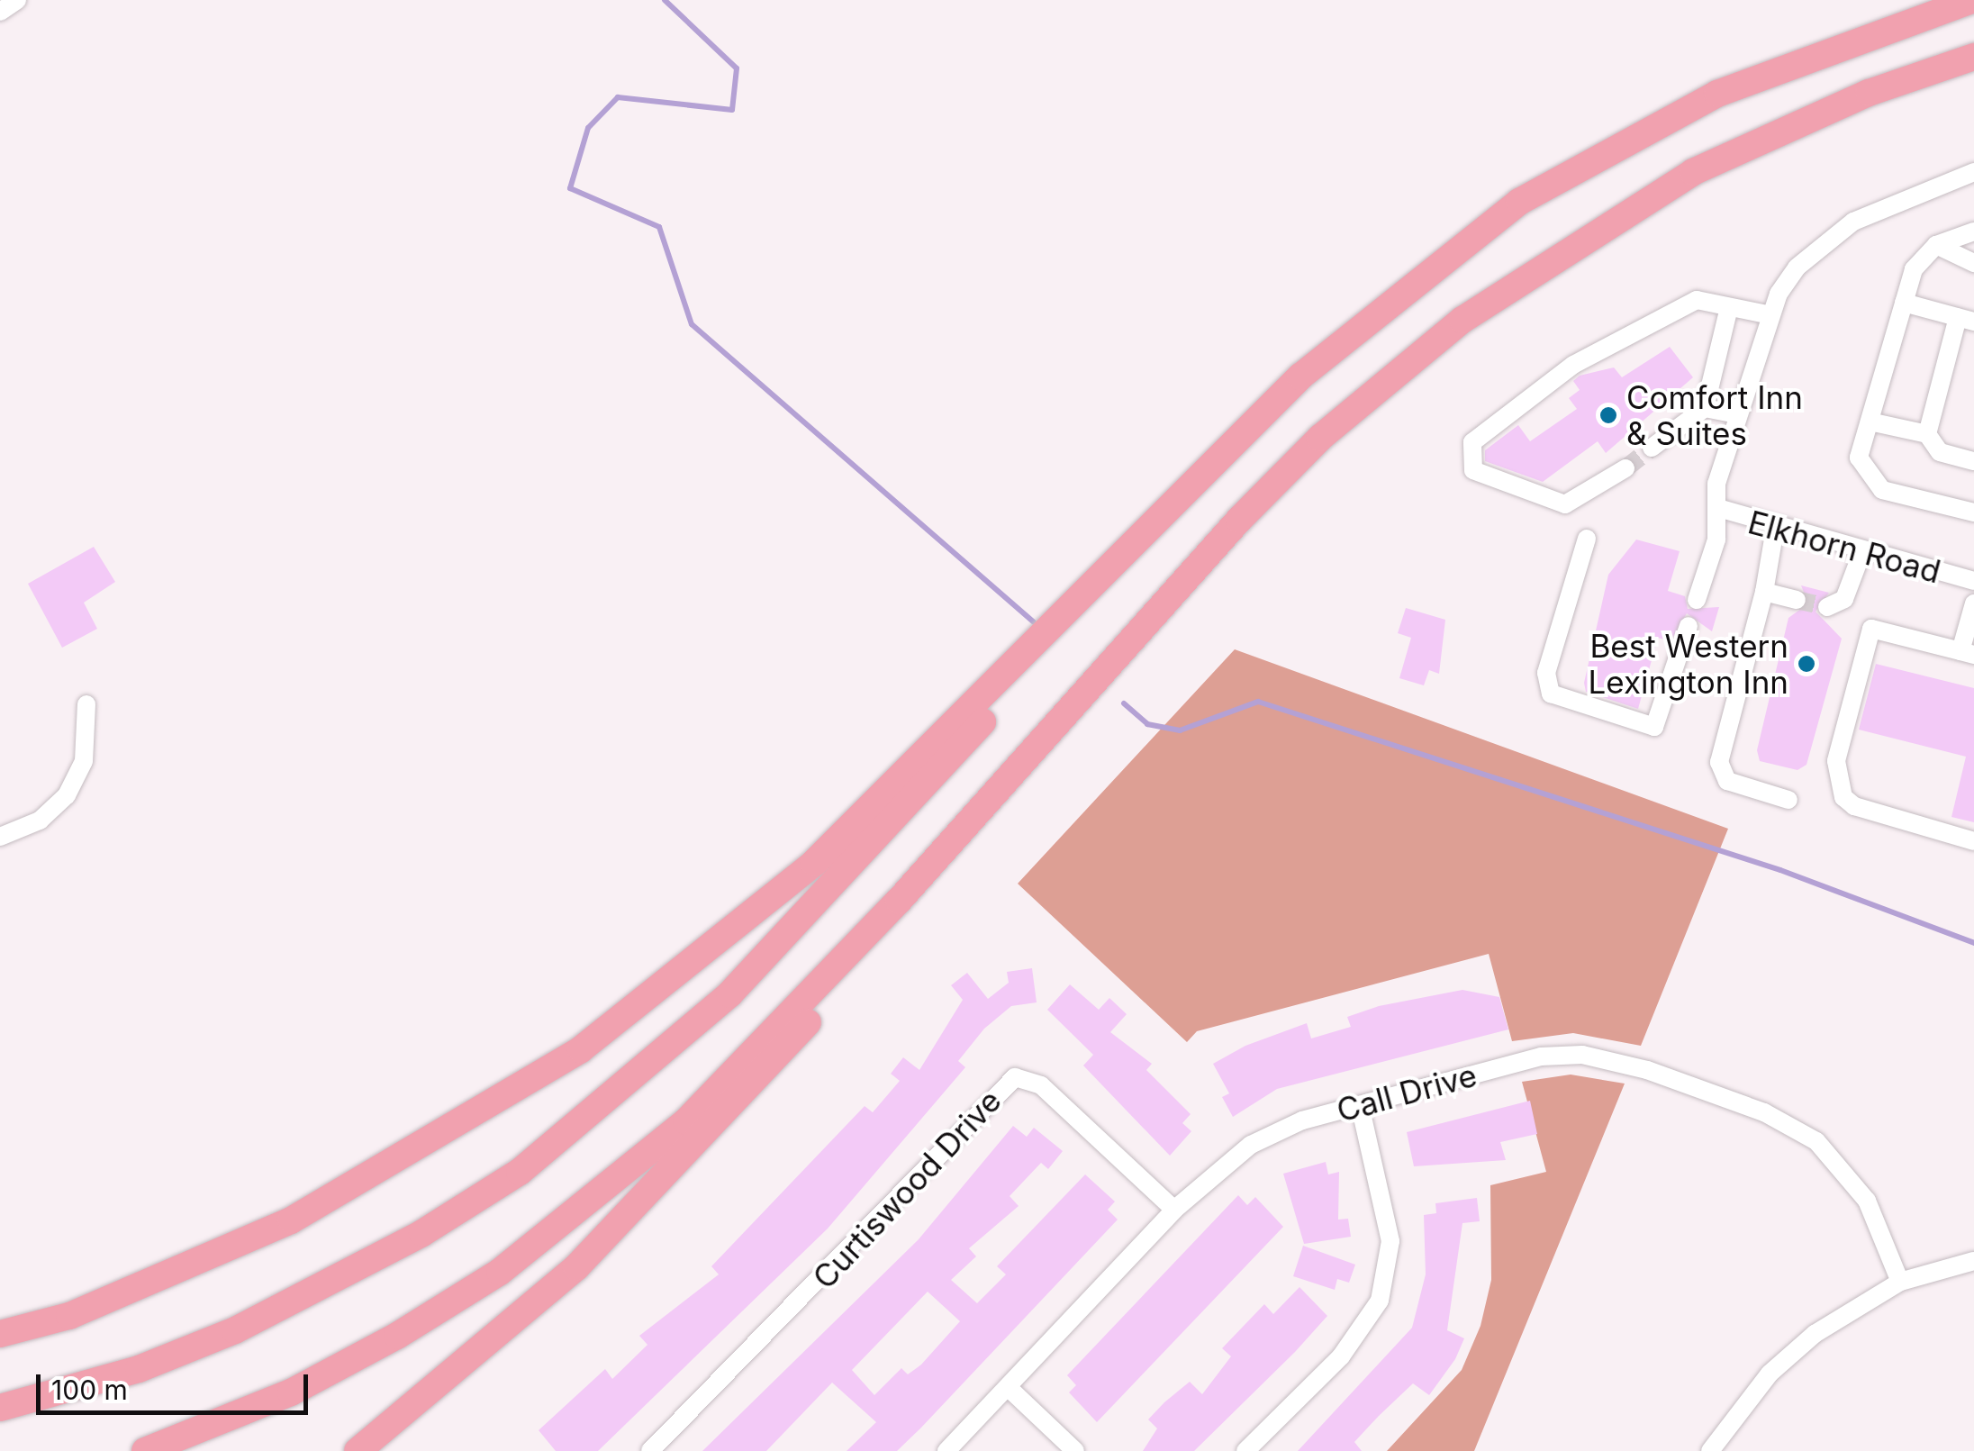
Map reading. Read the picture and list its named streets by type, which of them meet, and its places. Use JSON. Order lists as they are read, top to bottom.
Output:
{
  "streets": {
    "street": ["Elkhorn Road", "Call Drive", "Curtiswood Drive"]
  },
  "crossings": [
    ["Call Drive", "Curtiswood Drive"]
  ],
  "places": ["Comfort Inn & Suites", "Best Western Lexington Inn"],
  "scale_bar": "100 m"
}
